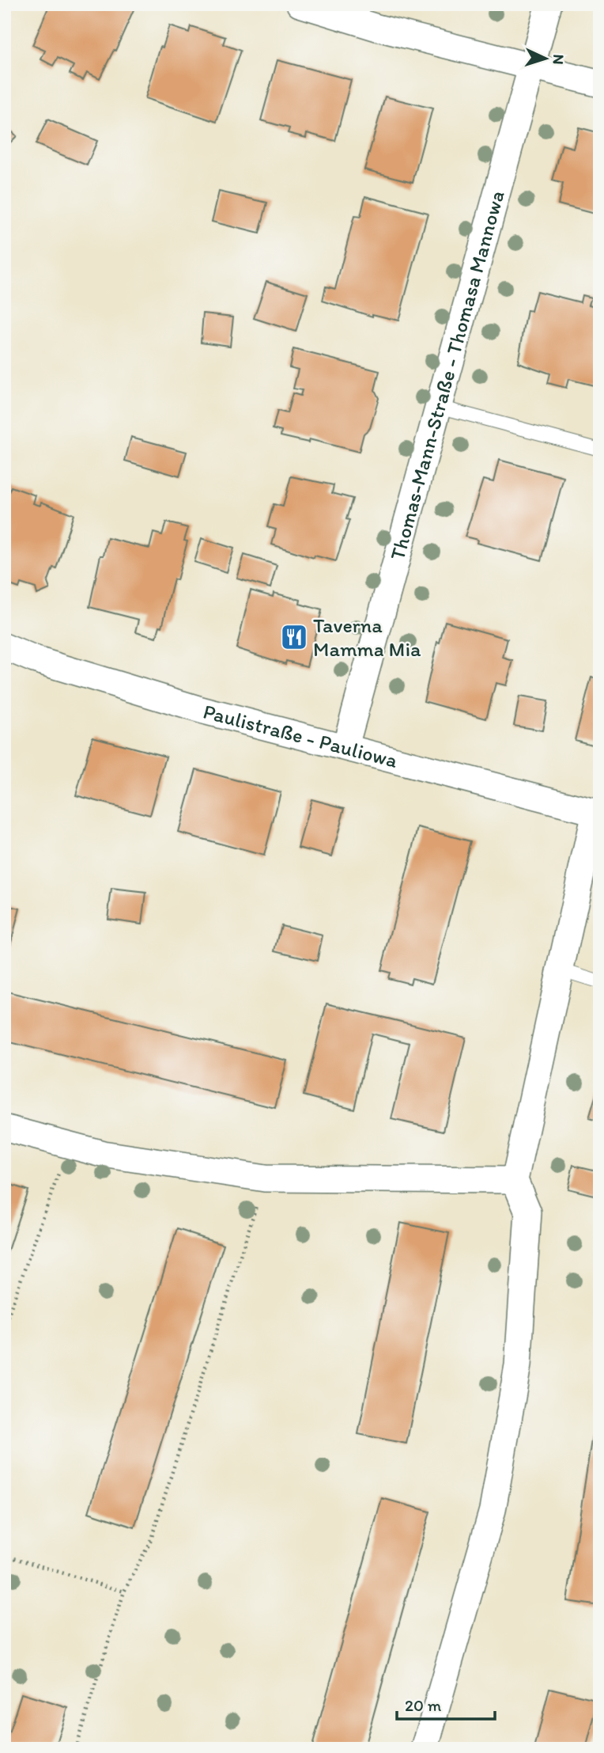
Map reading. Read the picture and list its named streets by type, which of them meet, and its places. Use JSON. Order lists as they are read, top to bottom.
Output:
{
  "streets": {
    "street": ["Thomas-Mann-Straße - Thomasa Mannowa", "Paulistraße - Pauliowa"]
  },
  "crossings": [
    ["Thomas-Mann-Straße - Thomasa Mannowa", "Paulistraße - Pauliowa"]
  ],
  "places": {
    "restaurant": ["Taverna Mamma Mia"]
  },
  "scale_bar": "20 m",
  "north": "right"
}
